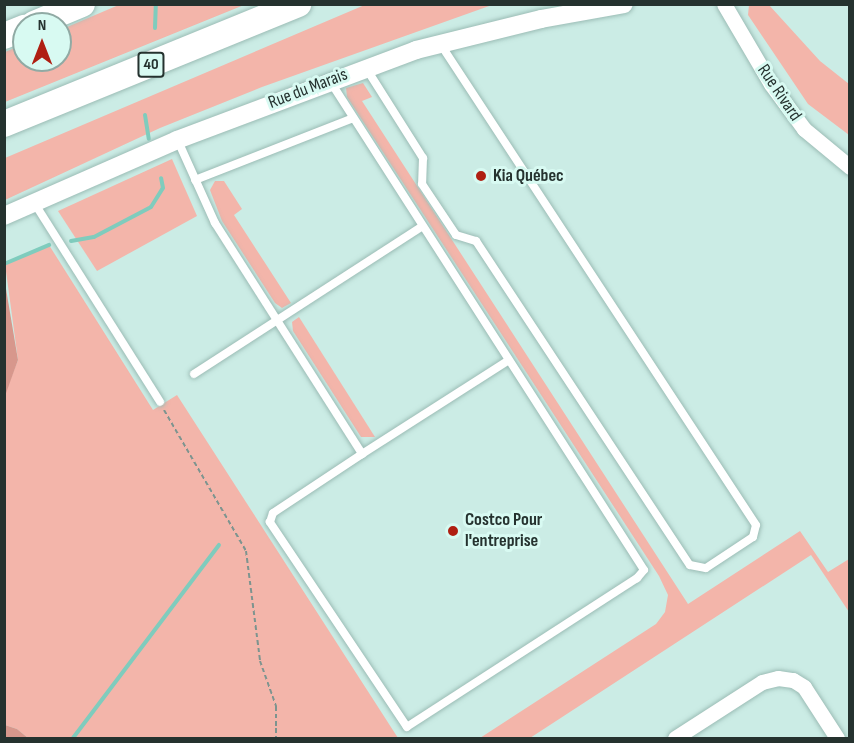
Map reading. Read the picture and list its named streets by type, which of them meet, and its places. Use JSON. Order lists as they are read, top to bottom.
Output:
{
  "streets": {
    "highway": ["40"],
    "street": ["Rue du Marais", "Rue Rivard"]
  },
  "places": ["Kia Québec", "Costco Pour l'entreprise"],
  "north": "top"
}
